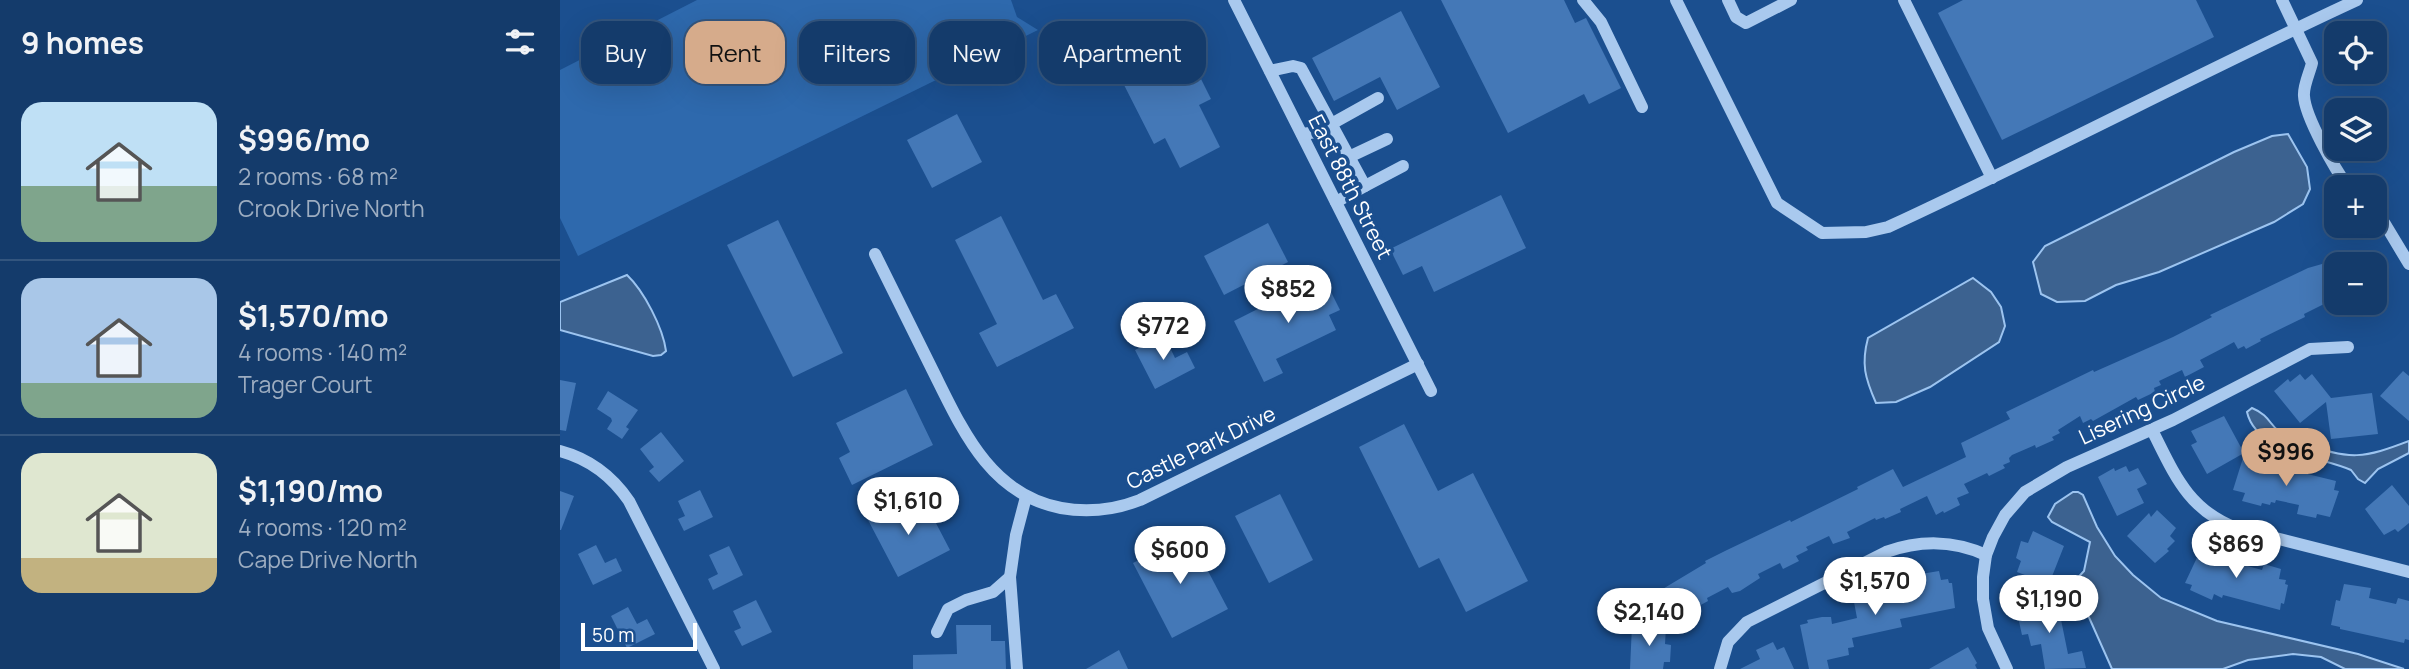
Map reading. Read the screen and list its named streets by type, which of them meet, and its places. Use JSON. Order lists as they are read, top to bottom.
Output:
{
  "streets": {
    "street": ["East 88th Street", "Lisering Circle", "Castle Park Drive"]
  },
  "crossings": [
    ["East 88th Street", "Castle Park Drive"]
  ],
  "scale_bar": "50 m",
  "page": {
    "heading": "9 homes",
    "map_buttons": ["+", "−"],
    "chip": [
      "Buy",
      "Rent",
      "Filters",
      "New",
      "Apartment"
    ],
    "list": [
      {
        "name": "$996/mo",
        "note": "2 rooms · 68 m² · Crook Drive North"
      },
      {
        "name": "$1,570/mo",
        "note": "4 rooms · 140 m² · Trager Court"
      },
      {
        "name": "$1,190/mo",
        "note": "4 rooms · 120 m² · Cape Drive North"
      }
    ],
    "price": [
      "$852",
      "$772",
      "$996",
      "$1,610",
      "$869",
      "$600",
      "$1,570",
      "$1,190",
      "$2,140"
    ],
    "scale": "50 m"
  }
}
